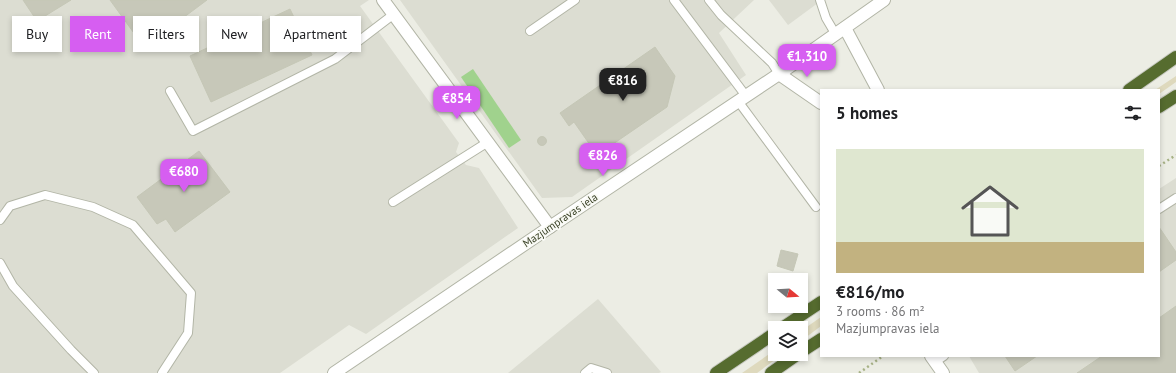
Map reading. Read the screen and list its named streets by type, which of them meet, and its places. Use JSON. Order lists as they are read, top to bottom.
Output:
{
  "streets": {
    "street": ["Mazjumpravas iela"]
  },
  "north": "right",
  "page": {
    "chip": [
      "Buy",
      "Rent",
      "Filters",
      "New",
      "Apartment"
    ],
    "price": [
      "€1,310",
      "€816",
      "€854",
      "€826",
      "€680"
    ],
    "heading": "5 homes",
    "list": [
      {
        "name": "€816/mo",
        "note": "3 rooms · 86 m² · Mazjumpravas iela"
      }
    ]
  }
}
